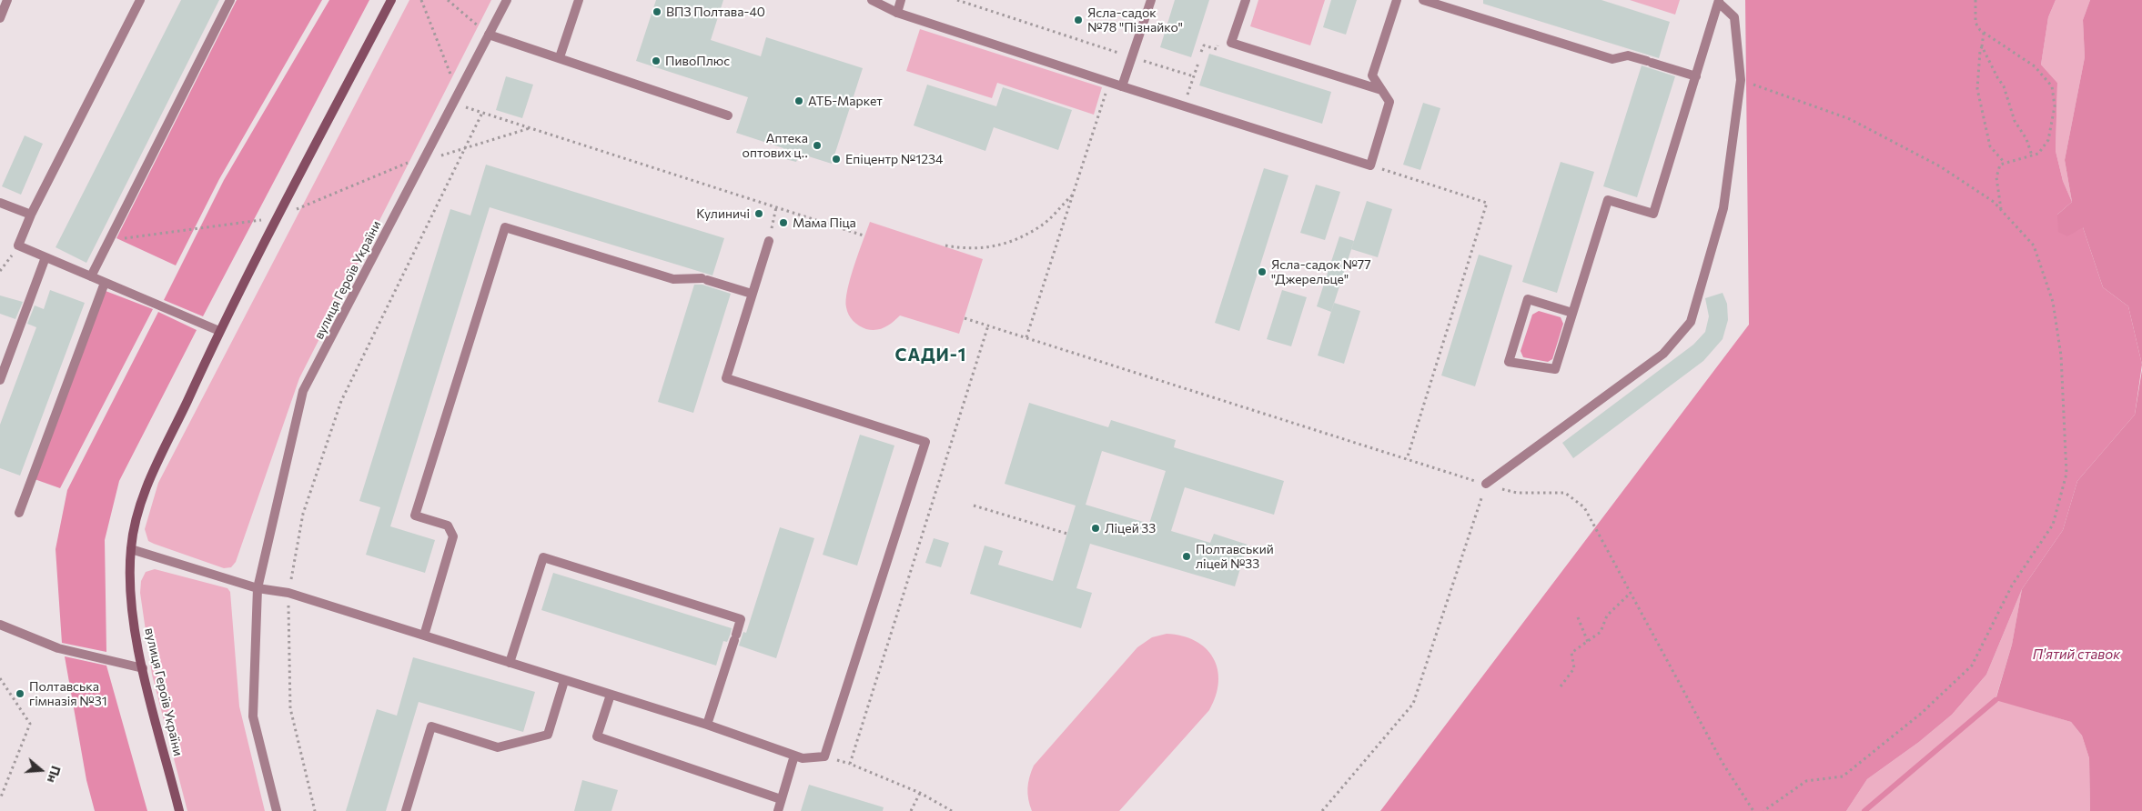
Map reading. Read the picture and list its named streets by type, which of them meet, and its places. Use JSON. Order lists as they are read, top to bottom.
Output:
{
  "streets": {
    "main road": ["вулиця Героїв України"]
  },
  "districts": ["САДИ-1"],
  "water": ["П'ятий ставок"],
  "places": [
    "ВПЗ Полтава-40",
    "Ясла-садок №78 \"Пізнайко\"",
    "ПивоПлюс",
    "АТБ-Маркет",
    "Аптека оптових ц‥",
    "Епіцентр №1234",
    "Кулиничі",
    "Мама Піца",
    "Ясла-садок №77 \"Джерельце\"",
    "Ліцей 33",
    "Полтавський ліцей №33",
    "Полтавська гімназія №31"
  ],
  "north": "right"
}
